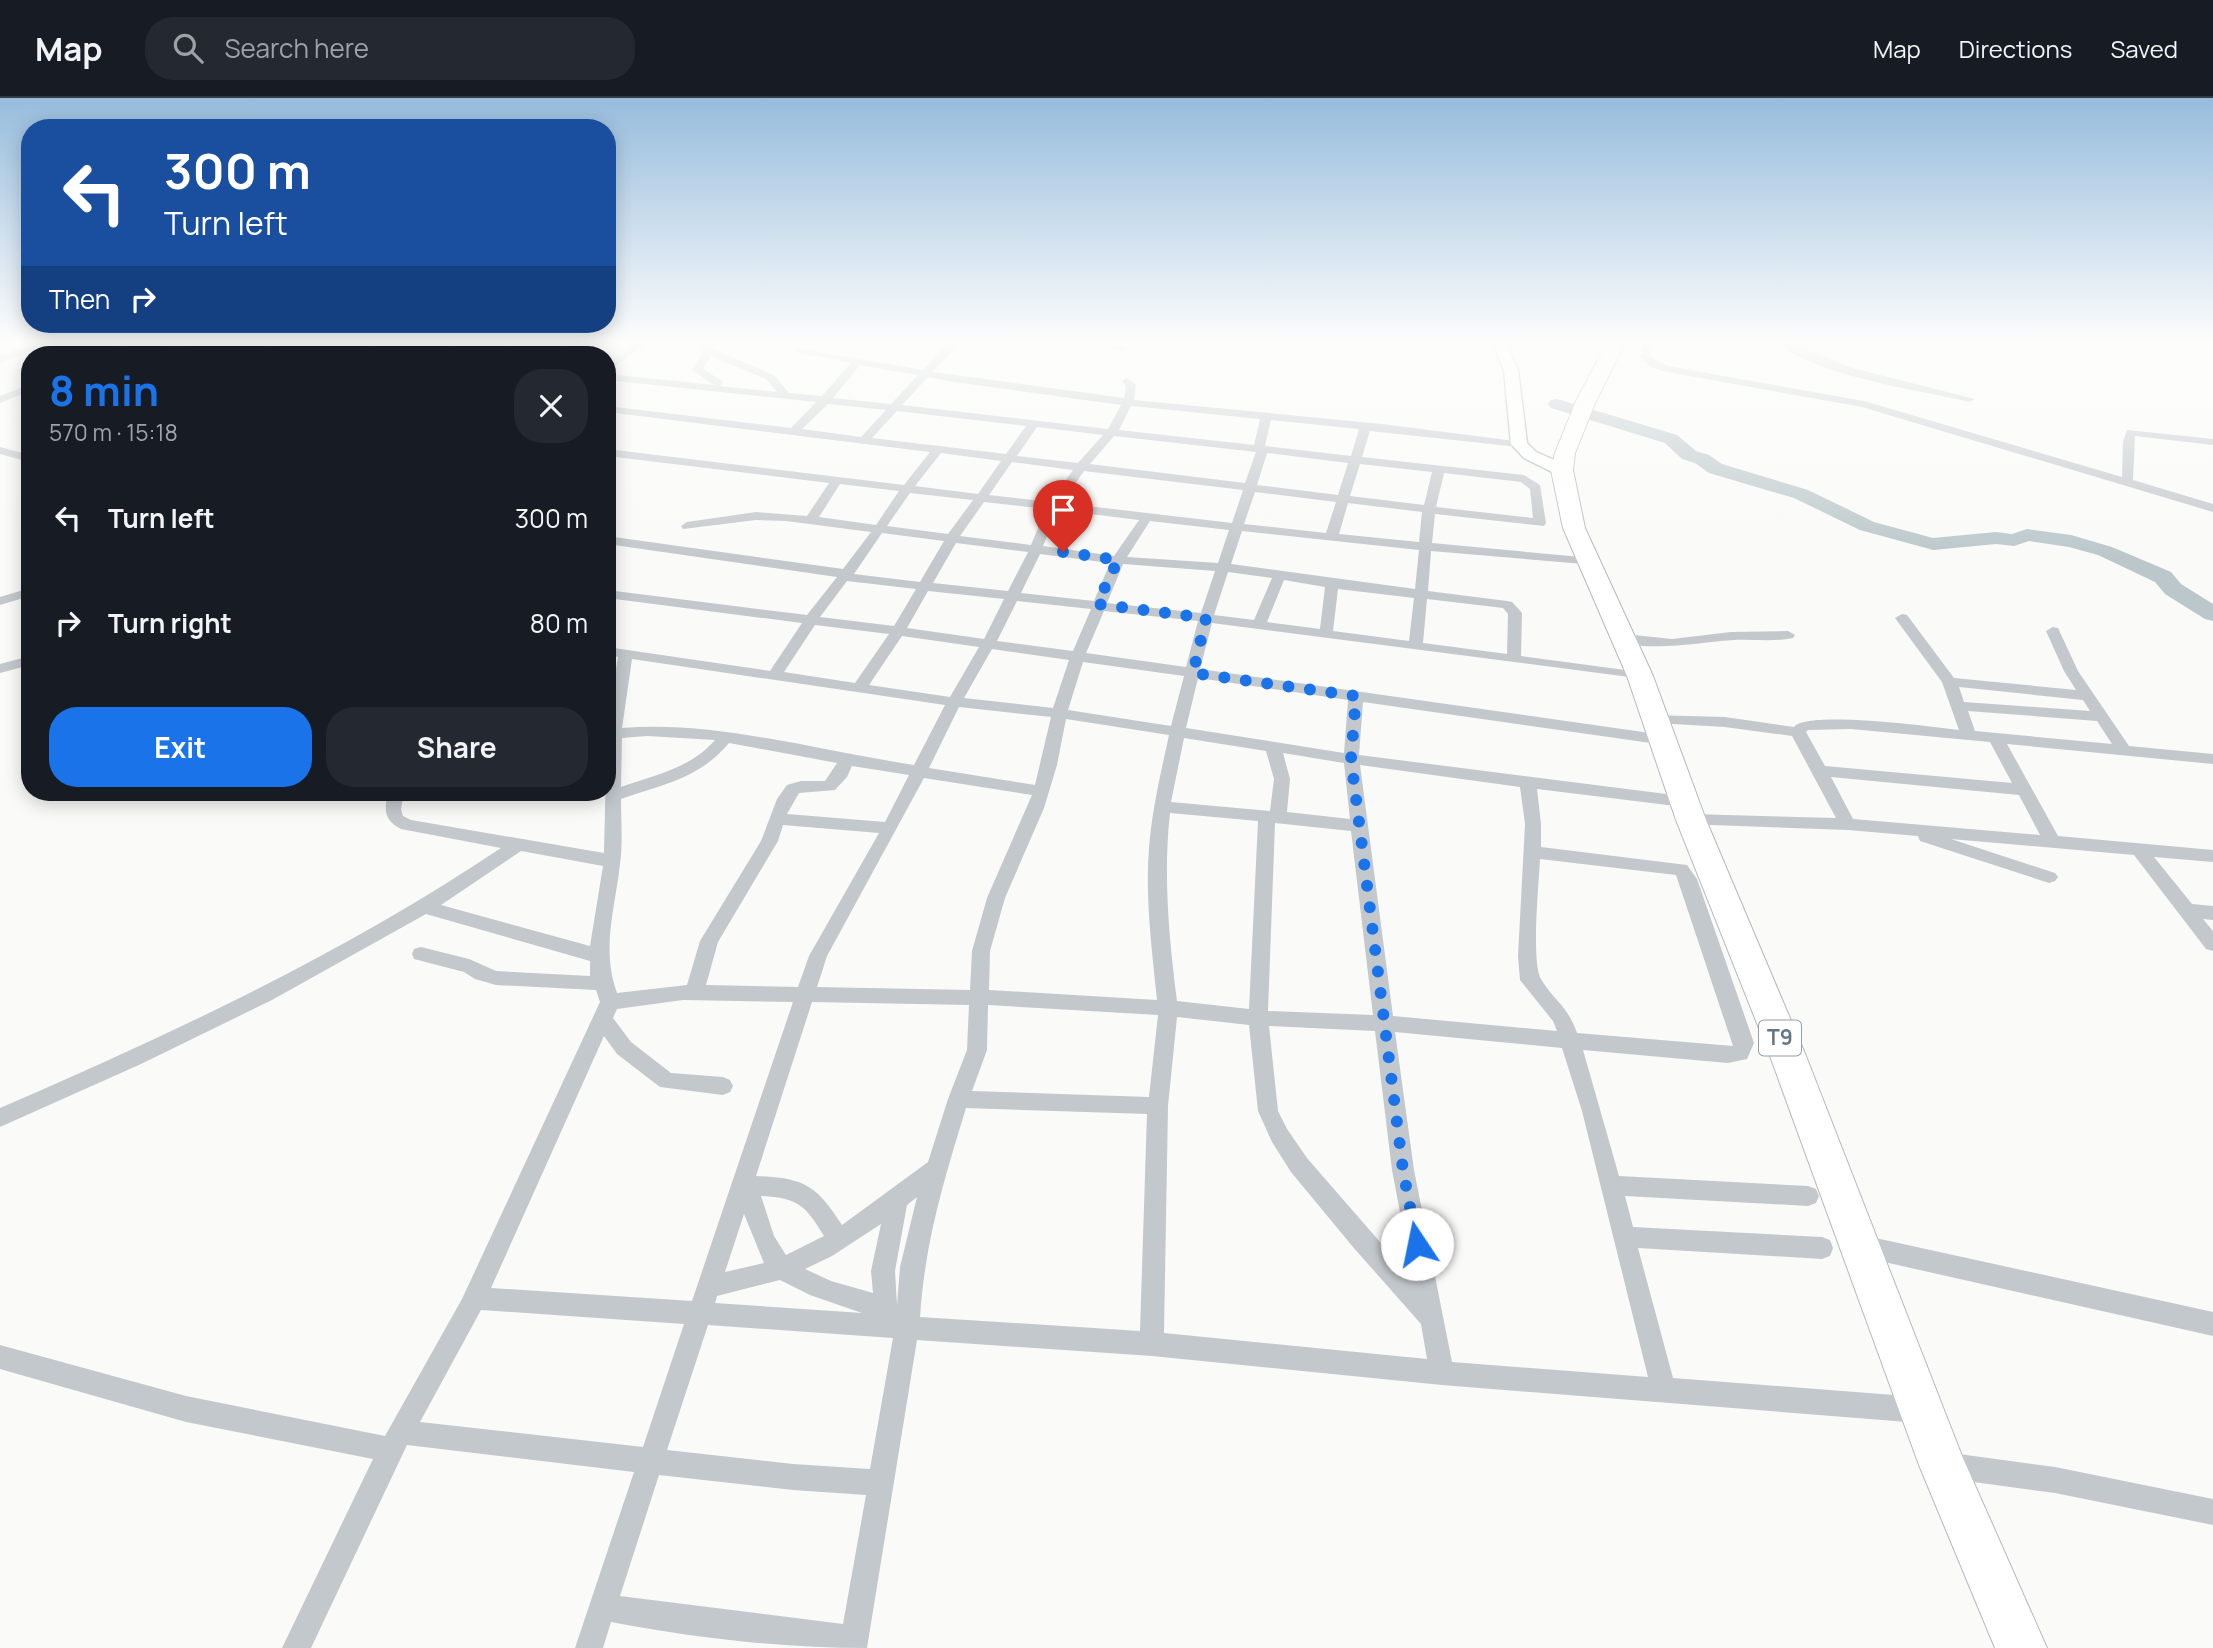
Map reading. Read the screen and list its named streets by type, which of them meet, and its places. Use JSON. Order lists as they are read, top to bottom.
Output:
{
  "streets": {
    "highway": ["T9"]
  },
  "page": {
    "header": "Map",
    "search": "Search here",
    "nav": ["Map", "Directions", "Saved"],
    "turn": ["300 m", "Turn left"],
    "then": "Then",
    "heading": ["8 min", "570 m · 15:18"],
    "list": [
      {
        "name": "Turn left",
        "value": "300 m"
      },
      {
        "name": "Turn right",
        "value": "80 m"
      }
    ],
    "buttons": ["Exit", "Share"]
  }
}
